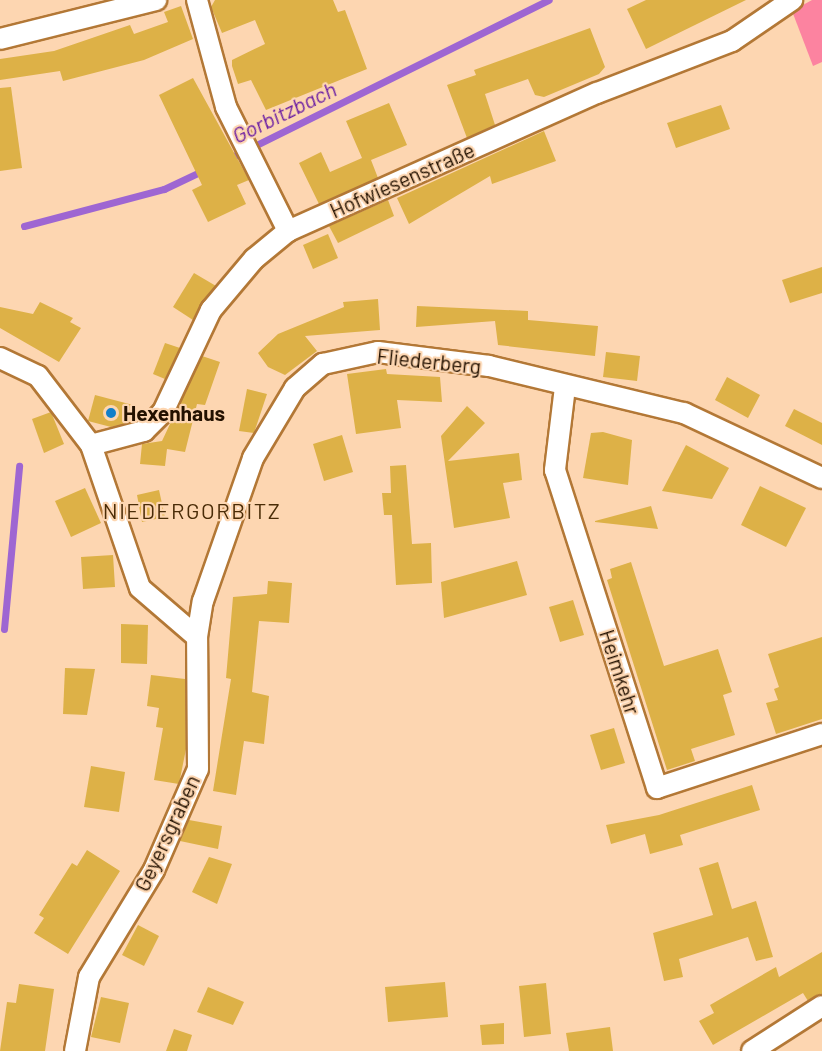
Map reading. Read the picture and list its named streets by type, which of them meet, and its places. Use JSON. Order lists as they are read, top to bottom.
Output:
{
  "streets": {
    "street": [
      "Hofwiesenstraße",
      "Fliederberg",
      "Heimkehr",
      "Geyersgraben"
    ]
  },
  "crossings": [
    ["Fliederberg", "Heimkehr"],
    ["Fliederberg", "Geyersgraben"]
  ],
  "districts": ["NIEDERGORBITZ"],
  "water": ["Gorbitzbach"],
  "places": ["Hexenhaus"]
}
